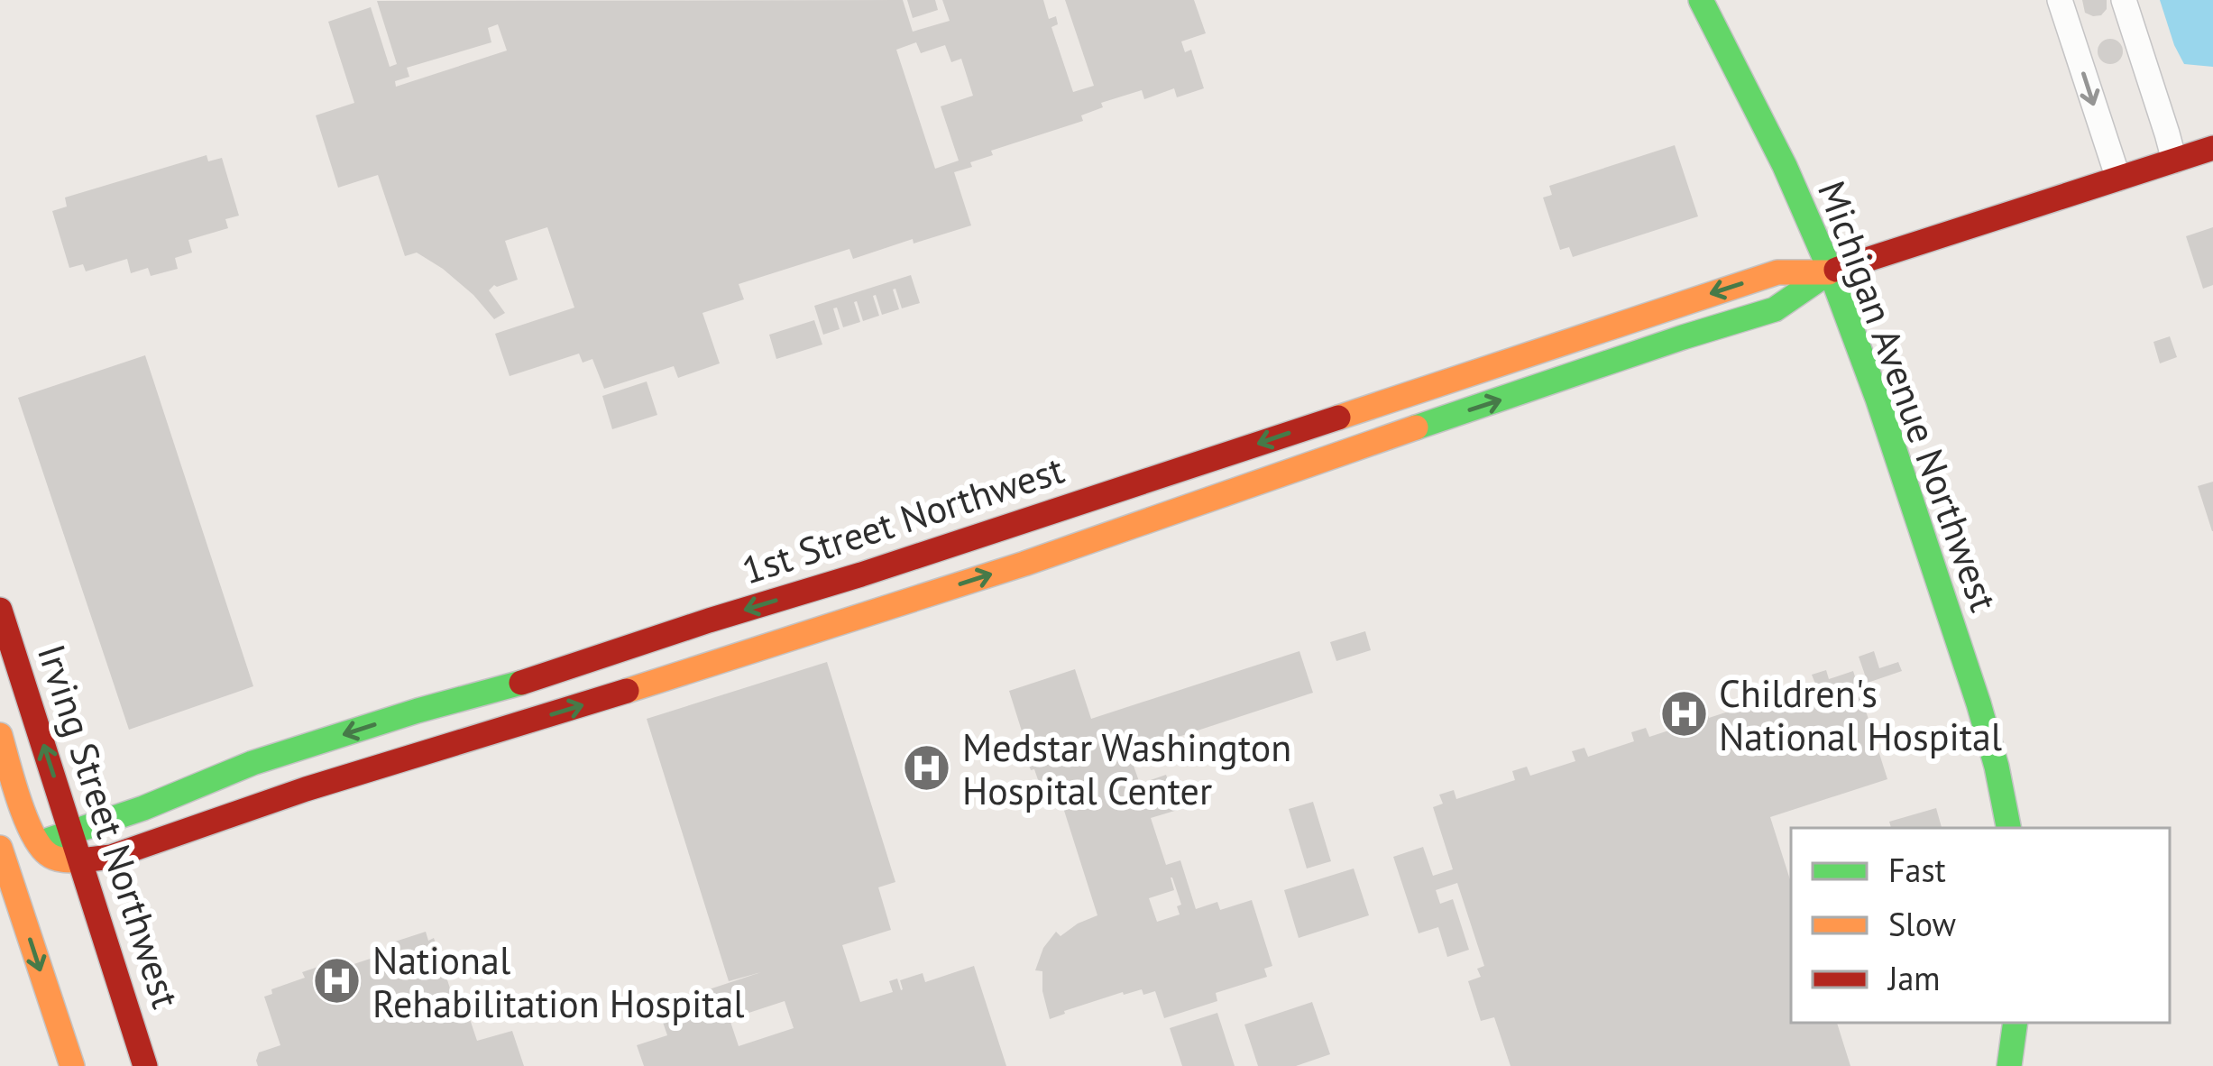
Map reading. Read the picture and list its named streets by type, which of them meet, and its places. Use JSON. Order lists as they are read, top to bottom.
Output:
{
  "streets": {
    "street": ["Michigan Avenue Northwest", "1st Street Northwest", "Irving Street Northwest"]
  },
  "crossings": [
    ["Michigan Avenue Northwest", "1st Street Northwest"],
    ["1st Street Northwest", "Irving Street Northwest"]
  ],
  "places": {
    "hospital": ["Children's National Hospital", "Medstar Washington Hospital Center", "National Rehabilitation Hospital"]
  },
  "legend": ["Fast", "Slow", "Jam"]
}
